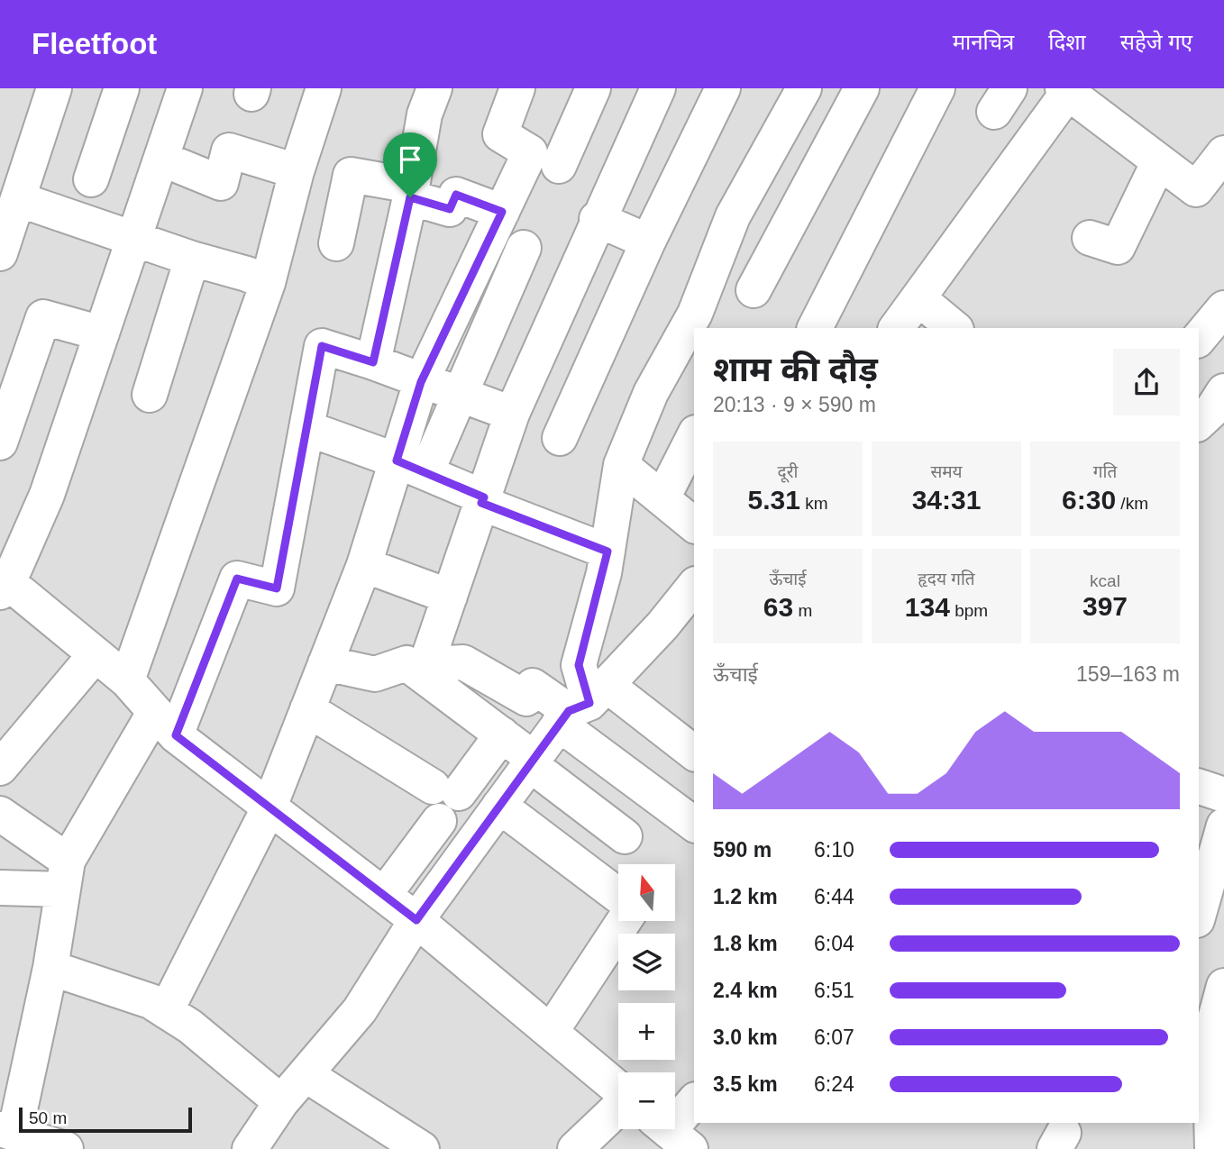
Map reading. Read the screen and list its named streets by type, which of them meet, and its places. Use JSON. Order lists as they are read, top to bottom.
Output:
{
  "scale_bar": "50 m",
  "north": "top",
  "page": {
    "header": "Fleetfoot",
    "nav": ["मानचित्र", "दिशा", "सहेजे गए"],
    "heading": ["शाम की दौड़", "20:13 · 9 × 590 m"],
    "stats": [
      ["दूरी", "5.31 km"],
      ["समय", "34:31"],
      ["गति", "6:30 /km"],
      ["ऊँचाई", "63 m"],
      ["हृदय गति", "134 bpm"],
      ["kcal", "397"]
    ],
    "chart": ["ऊँचाई", "159–163 m"],
    "list": [
      {
        "name": "590 m",
        "note": "6:10"
      },
      {
        "name": "1.2 km",
        "note": "6:44"
      },
      {
        "name": "1.8 km",
        "note": "6:04"
      },
      {
        "name": "2.4 km",
        "note": "6:51"
      },
      {
        "name": "3.0 km",
        "note": "6:07"
      },
      {
        "name": "3.5 km",
        "note": "6:24"
      }
    ],
    "map_buttons": ["+", "−"],
    "scale": "50 m"
  }
}
